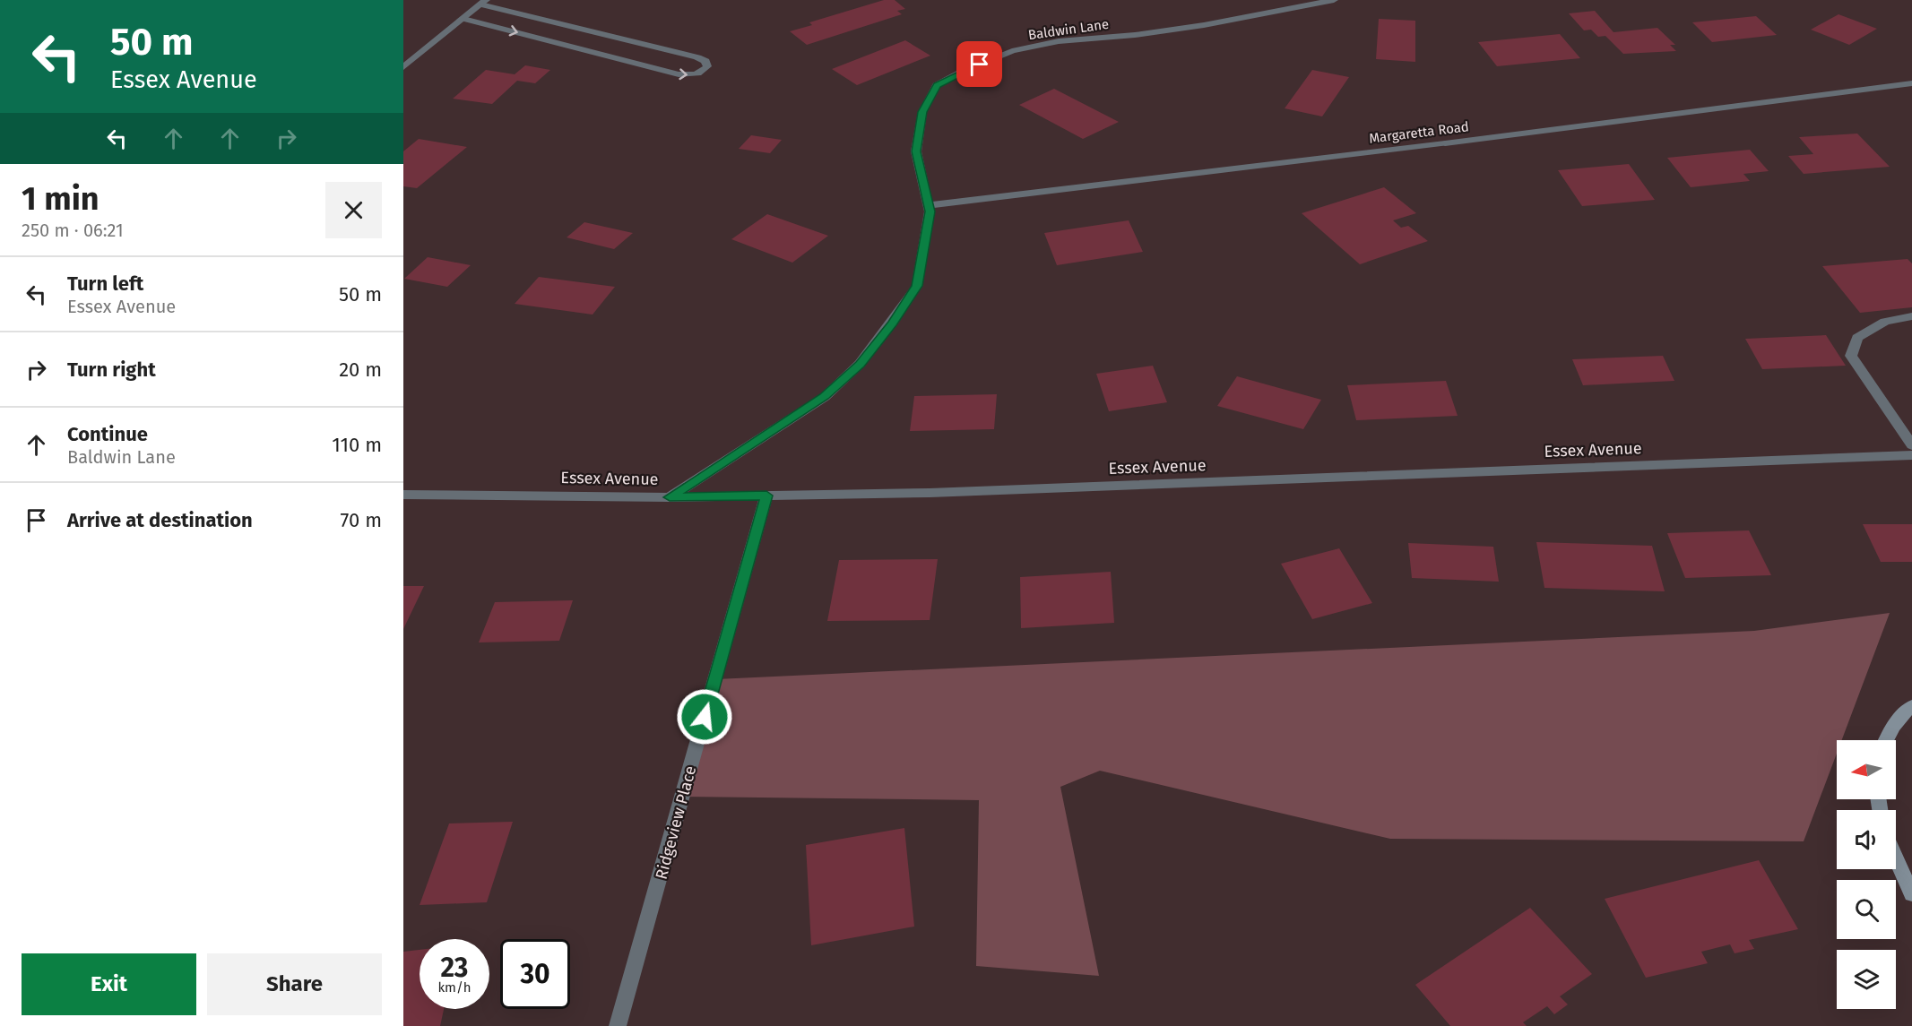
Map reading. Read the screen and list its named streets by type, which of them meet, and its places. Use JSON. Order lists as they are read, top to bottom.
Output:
{
  "streets": {
    "street": [
      "Baldwin Lane",
      "Margaretta Road",
      "Essex Avenue",
      "Ridgeview Place"
    ]
  },
  "crossings": [
    ["Baldwin Lane", "Margaretta Road"],
    ["Baldwin Lane", "Essex Avenue"],
    ["Essex Avenue", "Ridgeview Place"]
  ],
  "north": "left",
  "page": {
    "turn": ["50 m", "Essex Avenue"],
    "heading": ["1 min", "250 m · 06:21"],
    "list": [
      {
        "name": "Turn left",
        "note": "Essex Avenue",
        "value": "50 m"
      },
      {
        "name": "Turn right",
        "value": "20 m"
      },
      {
        "name": "Continue",
        "note": "Baldwin Lane",
        "value": "110 m"
      },
      {
        "name": "Arrive at destination",
        "value": "70 m"
      }
    ],
    "speed": "23 km/h",
    "limit": "30",
    "buttons": ["Exit", "Share"]
  }
}
